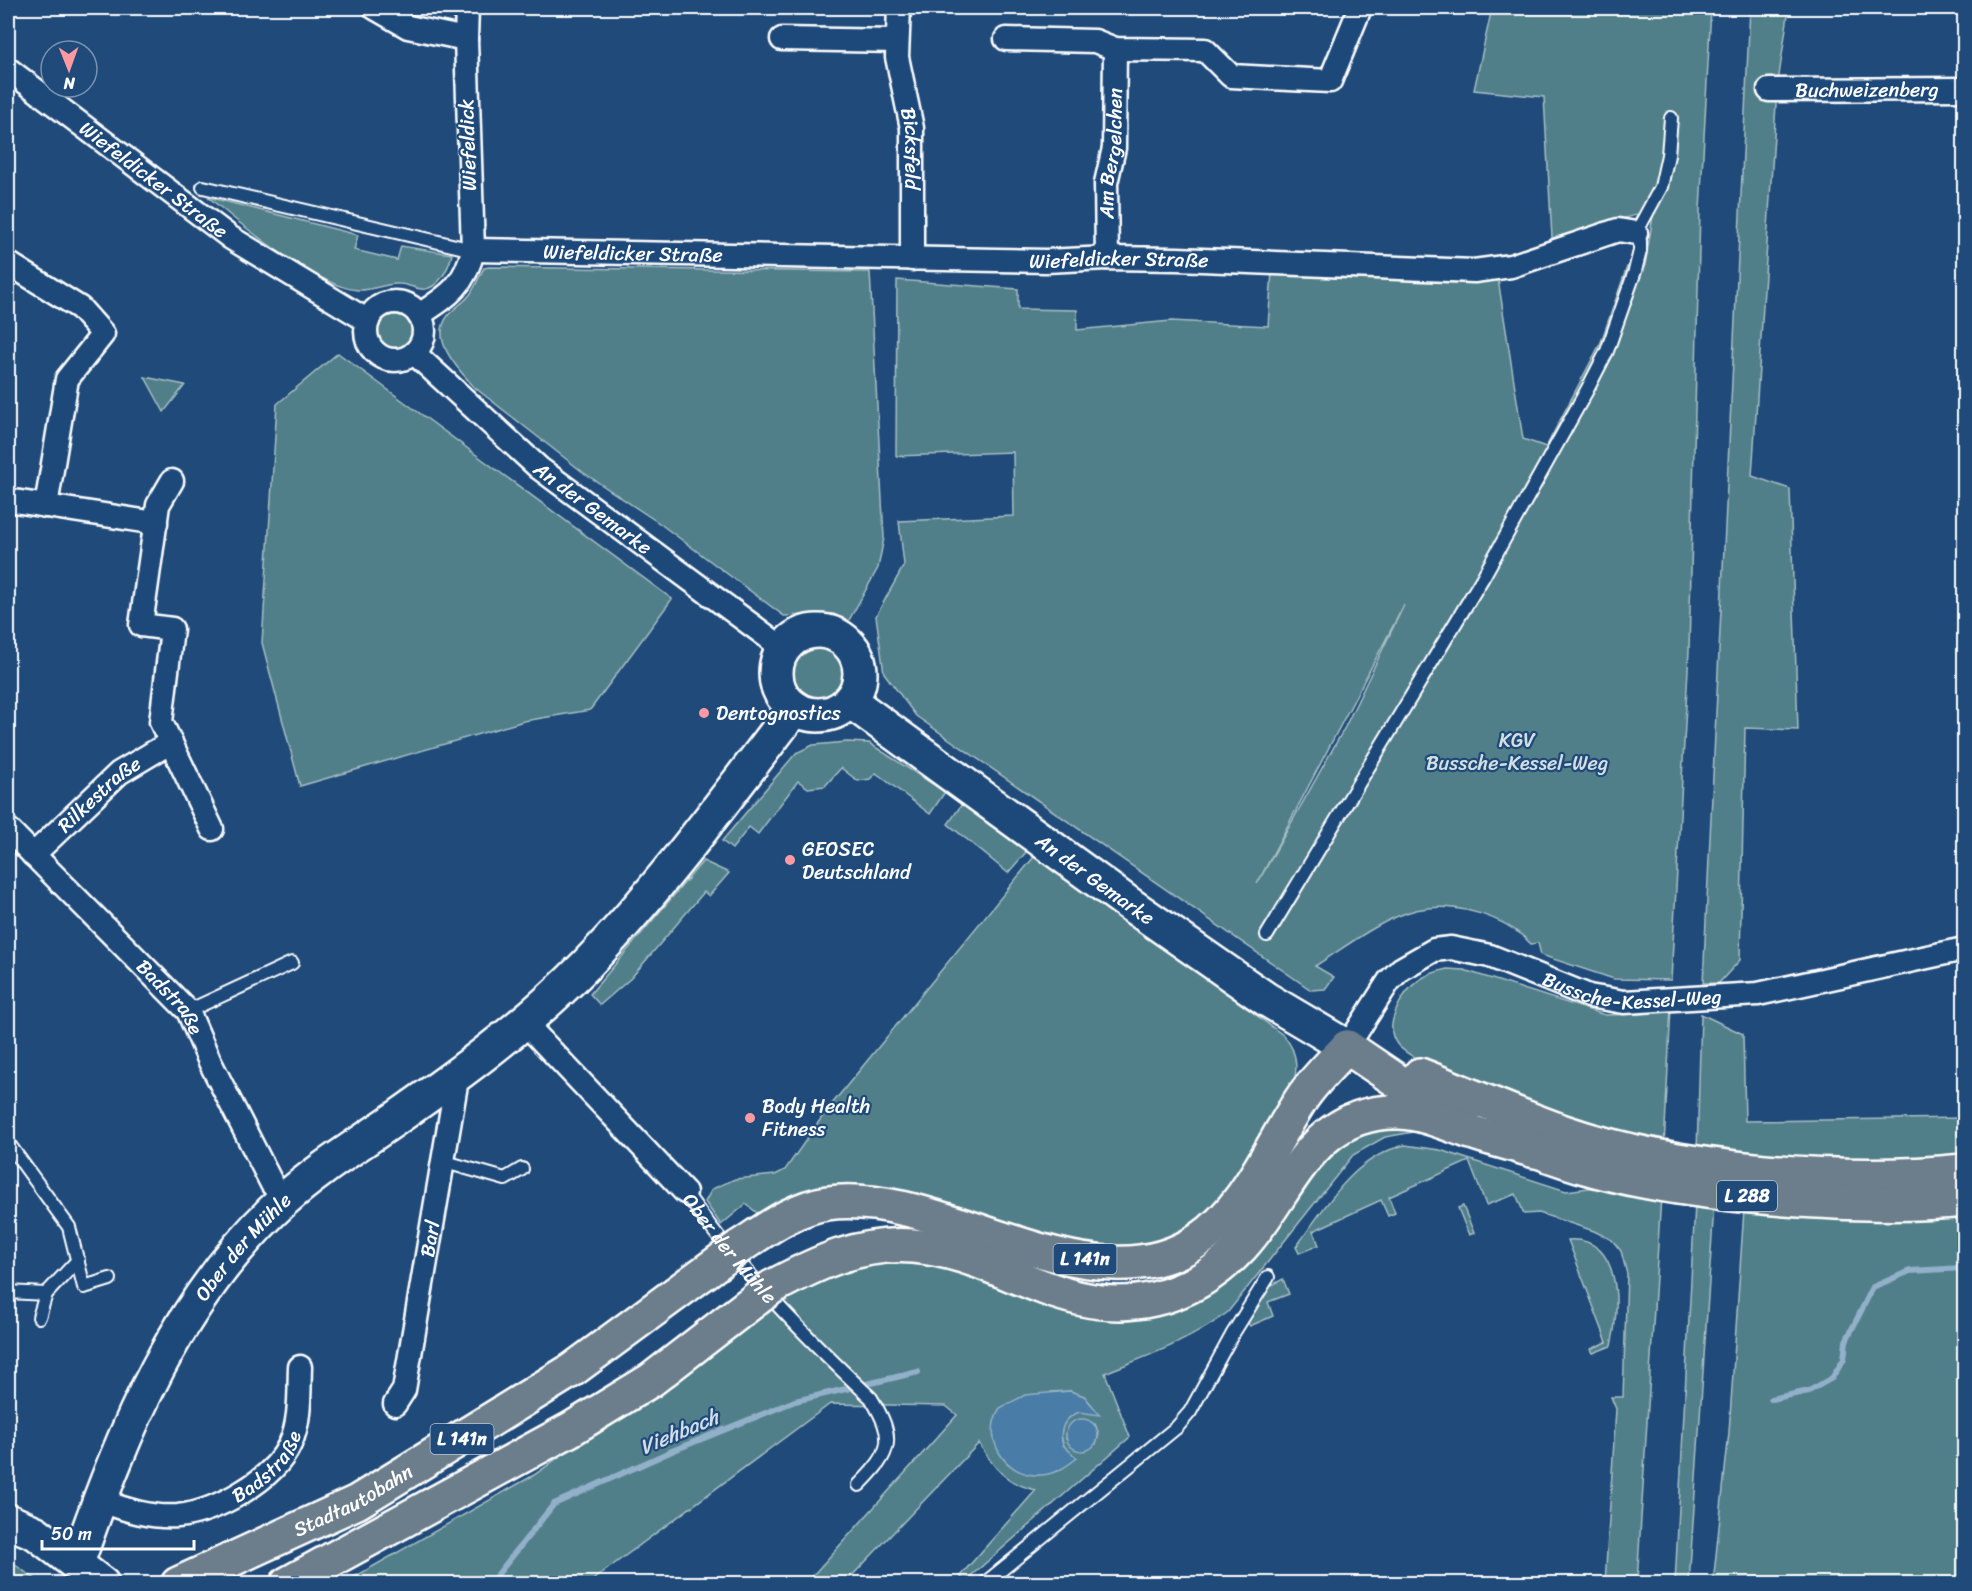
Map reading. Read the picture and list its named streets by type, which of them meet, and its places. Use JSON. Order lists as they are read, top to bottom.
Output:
{
  "streets": {
    "main road": ["L 288", "L 141n", "Stadtautobahn"],
    "street": [
      "Buchweizenberg",
      "Wiefeldick",
      "Bicksfeld",
      "Am Bergelchen",
      "Wiefeldicker Straße",
      "An der Gemarke",
      "Rilkestraße",
      "Bussche-Kessel-Weg",
      "Badstraße",
      "Barl",
      "Ober der Mühle"
    ]
  },
  "crossings": [
    ["Wiefeldick", "Wiefeldicker Straße"],
    ["Bicksfeld", "Wiefeldicker Straße"],
    ["Am Bergelchen", "Wiefeldicker Straße"],
    ["Wiefeldicker Straße", "An der Gemarke"],
    ["An der Gemarke", "Bussche-Kessel-Weg"],
    ["An der Gemarke", "L 288"],
    ["An der Gemarke", "Ober der Mühle"],
    ["An der Gemarke", "Stadtautobahn"],
    ["Rilkestraße", "Badstraße"],
    ["Bussche-Kessel-Weg", "L 288"],
    ["Bussche-Kessel-Weg", "Stadtautobahn"],
    ["Badstraße", "Ober der Mühle"],
    ["L 288", "L 141n"],
    ["L 288", "Stadtautobahn"],
    ["Barl", "Ober der Mühle"]
  ],
  "water": ["Viehbach"],
  "parks": ["KGV Bussche-Kessel-Weg"],
  "places": ["Dentognostics", "GEOSEC Deutschland", "Body Health Fitness"],
  "scale_bar": "50 m",
  "north": "bottom"
}
